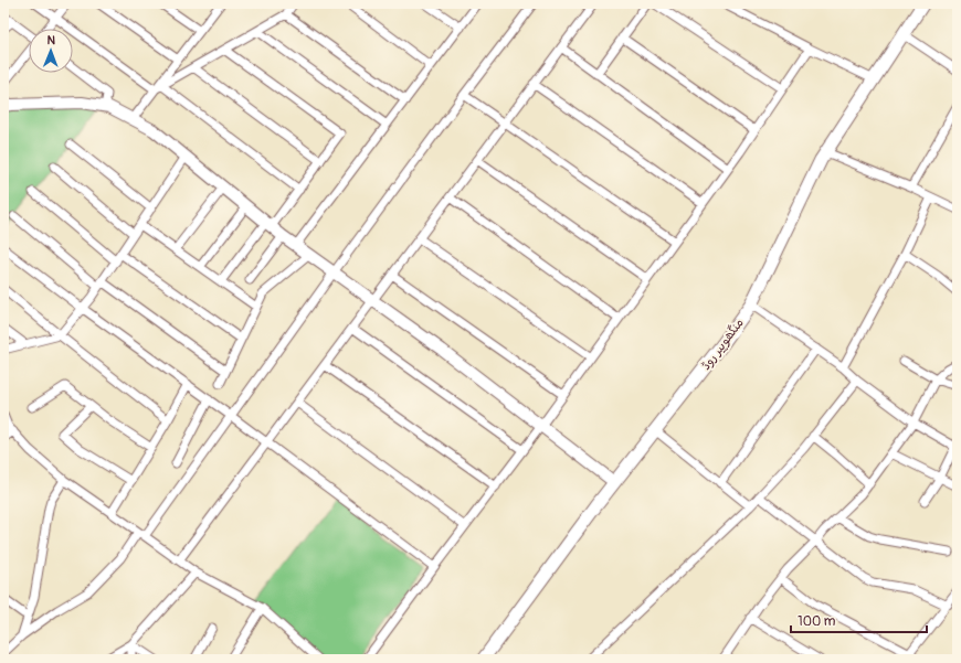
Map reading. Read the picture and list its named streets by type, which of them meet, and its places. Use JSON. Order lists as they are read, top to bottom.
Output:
{
  "streets": {
    "main road": ["منگھوپیر روڈ"]
  },
  "scale_bar": "100 m",
  "north": "top"
}
